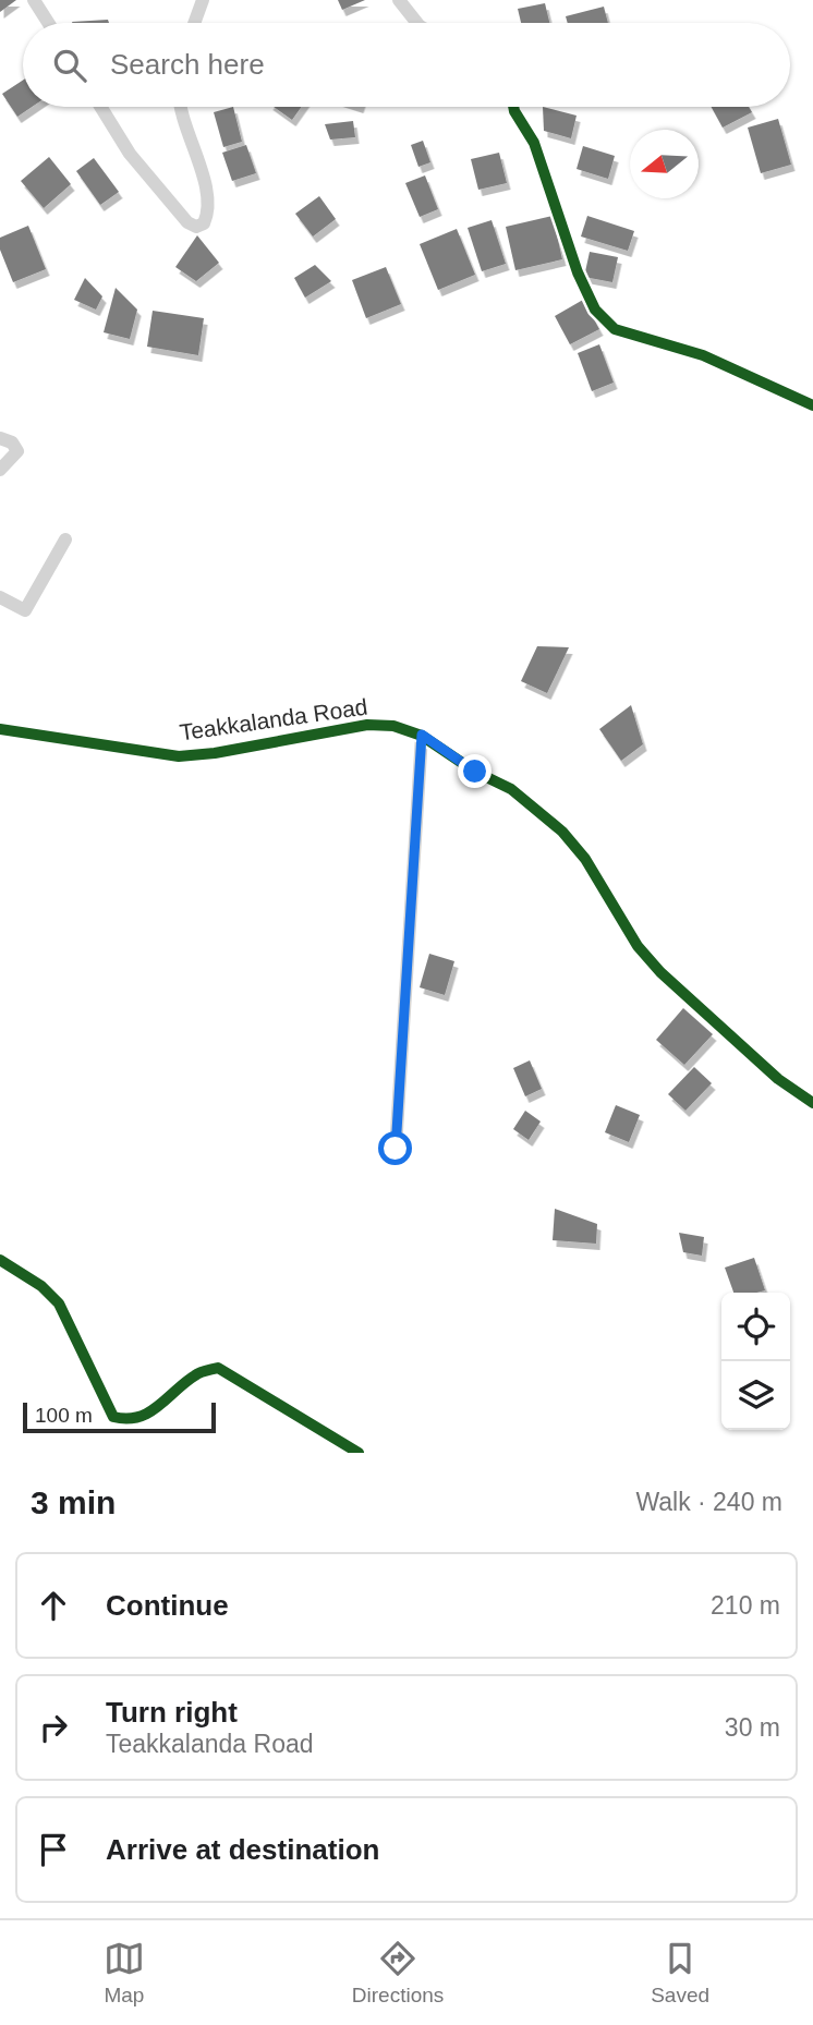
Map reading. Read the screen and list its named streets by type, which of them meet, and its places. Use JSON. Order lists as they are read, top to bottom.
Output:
{
  "streets": {
    "street": ["Teakkalanda Road"]
  },
  "scale_bar": "100 m",
  "north": "left",
  "page": {
    "search": "Search here",
    "scale": "100 m",
    "heading": ["3 min", "Walk · 240 m"],
    "list": [
      ["Continue", "210 m"],
      ["Turn right", "Teakkalanda Road", "30 m"],
      "Arrive at destination"
    ],
    "nav": ["Map", "Directions", "Saved"]
  }
}
